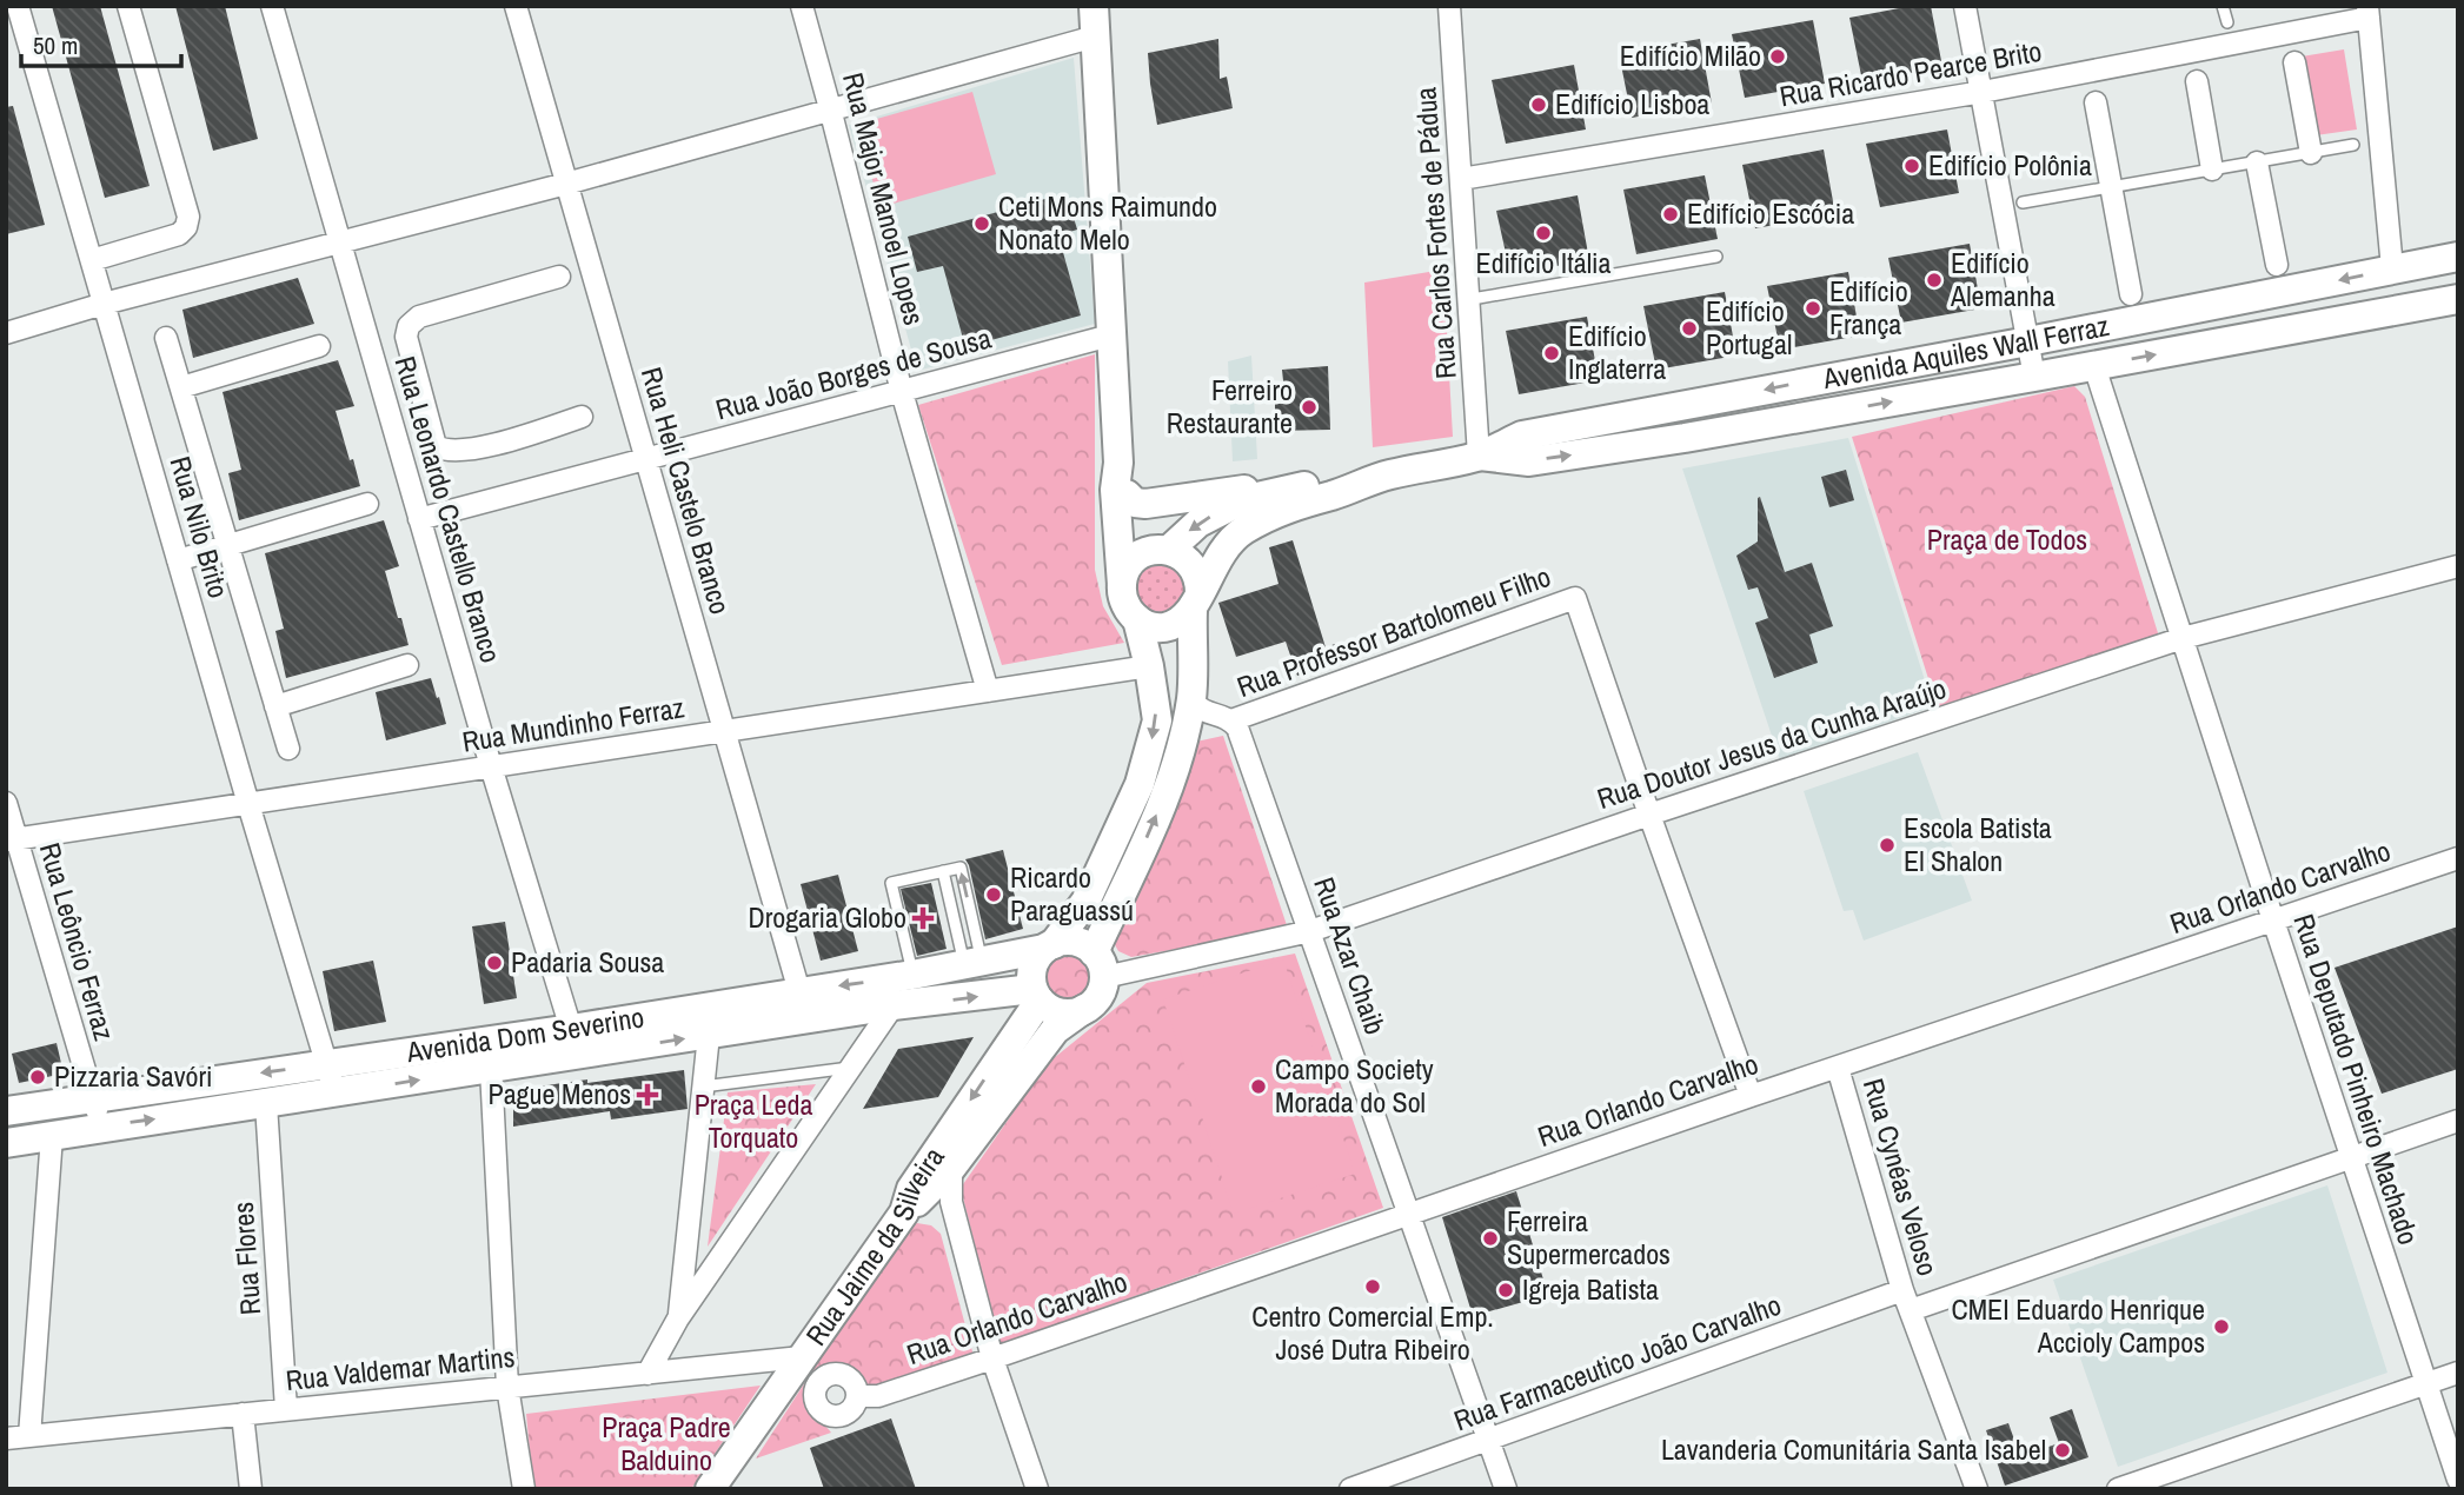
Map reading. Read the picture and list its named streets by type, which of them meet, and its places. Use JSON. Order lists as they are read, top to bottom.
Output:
{
  "streets": {
    "main road": ["Avenida Aquiles Wall Ferraz", "Avenida Dom Severino", "Rua Jaime da Silveira"],
    "street": [
      "Rua Ricardo Pearce Brito",
      "Rua Major Manoel Lopes",
      "Rua Carlos Fortes de Pádua",
      "Rua João Borges de Sousa",
      "Rua Heli Castelo Branco",
      "Rua Leonardo Castello Branco",
      "Rua Nilo Brito",
      "Rua Professor Bartolomeu Filho",
      "Rua Mundinho Ferraz",
      "Rua Doutor Jesus da Cunha Araújo",
      "Rua Orlando Carvalho",
      "Rua Leôncio Ferraz",
      "Rua Azar Chaib",
      "Rua Deputado Pinheiro Machado",
      "Rua Cynéas Veloso",
      "Rua Flores",
      "Rua Farmaceutico João Carvalho",
      "Rua Valdemar Martins"
    ]
  },
  "crossings": [
    ["Rua Ricardo Pearce Brito", "Rua Carlos Fortes de Pádua"],
    ["Rua Major Manoel Lopes", "Rua João Borges de Sousa"],
    ["Rua Major Manoel Lopes", "Rua Mundinho Ferraz"],
    ["Rua Carlos Fortes de Pádua", "Avenida Aquiles Wall Ferraz"],
    ["Avenida Aquiles Wall Ferraz", "Rua Deputado Pinheiro Machado"],
    ["Rua João Borges de Sousa", "Rua Heli Castelo Branco"],
    ["Rua João Borges de Sousa", "Rua Leonardo Castello Branco"],
    ["Rua Heli Castelo Branco", "Rua Mundinho Ferraz"],
    ["Rua Heli Castelo Branco", "Avenida Dom Severino"],
    ["Rua Leonardo Castello Branco", "Rua Mundinho Ferraz"],
    ["Rua Leonardo Castello Branco", "Avenida Dom Severino"],
    ["Rua Nilo Brito", "Rua Mundinho Ferraz"],
    ["Rua Nilo Brito", "Avenida Dom Severino"],
    ["Rua Professor Bartolomeu Filho", "Rua Doutor Jesus da Cunha Araújo"],
    ["Rua Professor Bartolomeu Filho", "Rua Azar Chaib"],
    ["Rua Mundinho Ferraz", "Rua Leôncio Ferraz"],
    ["Rua Doutor Jesus da Cunha Araújo", "Rua Azar Chaib"],
    ["Rua Doutor Jesus da Cunha Araújo", "Avenida Dom Severino"],
    ["Rua Doutor Jesus da Cunha Araújo", "Rua Deputado Pinheiro Machado"],
    ["Rua Doutor Jesus da Cunha Araújo", "Rua Jaime da Silveira"],
    ["Rua Orlando Carvalho", "Rua Azar Chaib"],
    ["Rua Orlando Carvalho", "Rua Deputado Pinheiro Machado"],
    ["Rua Orlando Carvalho", "Rua Cynéas Veloso"],
    ["Rua Leôncio Ferraz", "Avenida Dom Severino"],
    ["Rua Azar Chaib", "Rua Farmaceutico João Carvalho"],
    ["Avenida Dom Severino", "Rua Jaime da Silveira"],
    ["Avenida Dom Severino", "Rua Flores"],
    ["Rua Deputado Pinheiro Machado", "Rua Farmaceutico João Carvalho"],
    ["Rua Cynéas Veloso", "Rua Farmaceutico João Carvalho"],
    ["Rua Jaime da Silveira", "Rua Valdemar Martins"],
    ["Rua Flores", "Rua Valdemar Martins"]
  ],
  "parks": ["Praça de Todos", "Praça Leda Torquato", "Praça Padre Balduino"],
  "places": {
    "other": [
      "Edifício Milão",
      "Edifício Lisboa",
      "Edifício Polônia",
      "Edifício Escócia",
      "Ceti Mons Raimundo Nonato Melo",
      "Edifício Itália",
      "Edifício Alemanha",
      "Edifício França",
      "Edifício Portugal",
      "Edifício Inglaterra",
      "Ferreiro Restaurante",
      "Escola Batista El Shalon",
      "Ricardo Paraguassú",
      "Padaria Sousa",
      "Pizzaria Savóri",
      "Campo Society Morada do Sol",
      "Ferreira Supermercados",
      "Centro Comercial Emp. José Dutra Ribeiro",
      "Igreja Batista",
      "CMEI Eduardo Henrique Accioly Campos",
      "Lavanderia Comunitária Santa Isabel"
    ],
    "health": ["Drogaria Globo", "Pague Menos"]
  },
  "scale_bar": "50 m"
}
